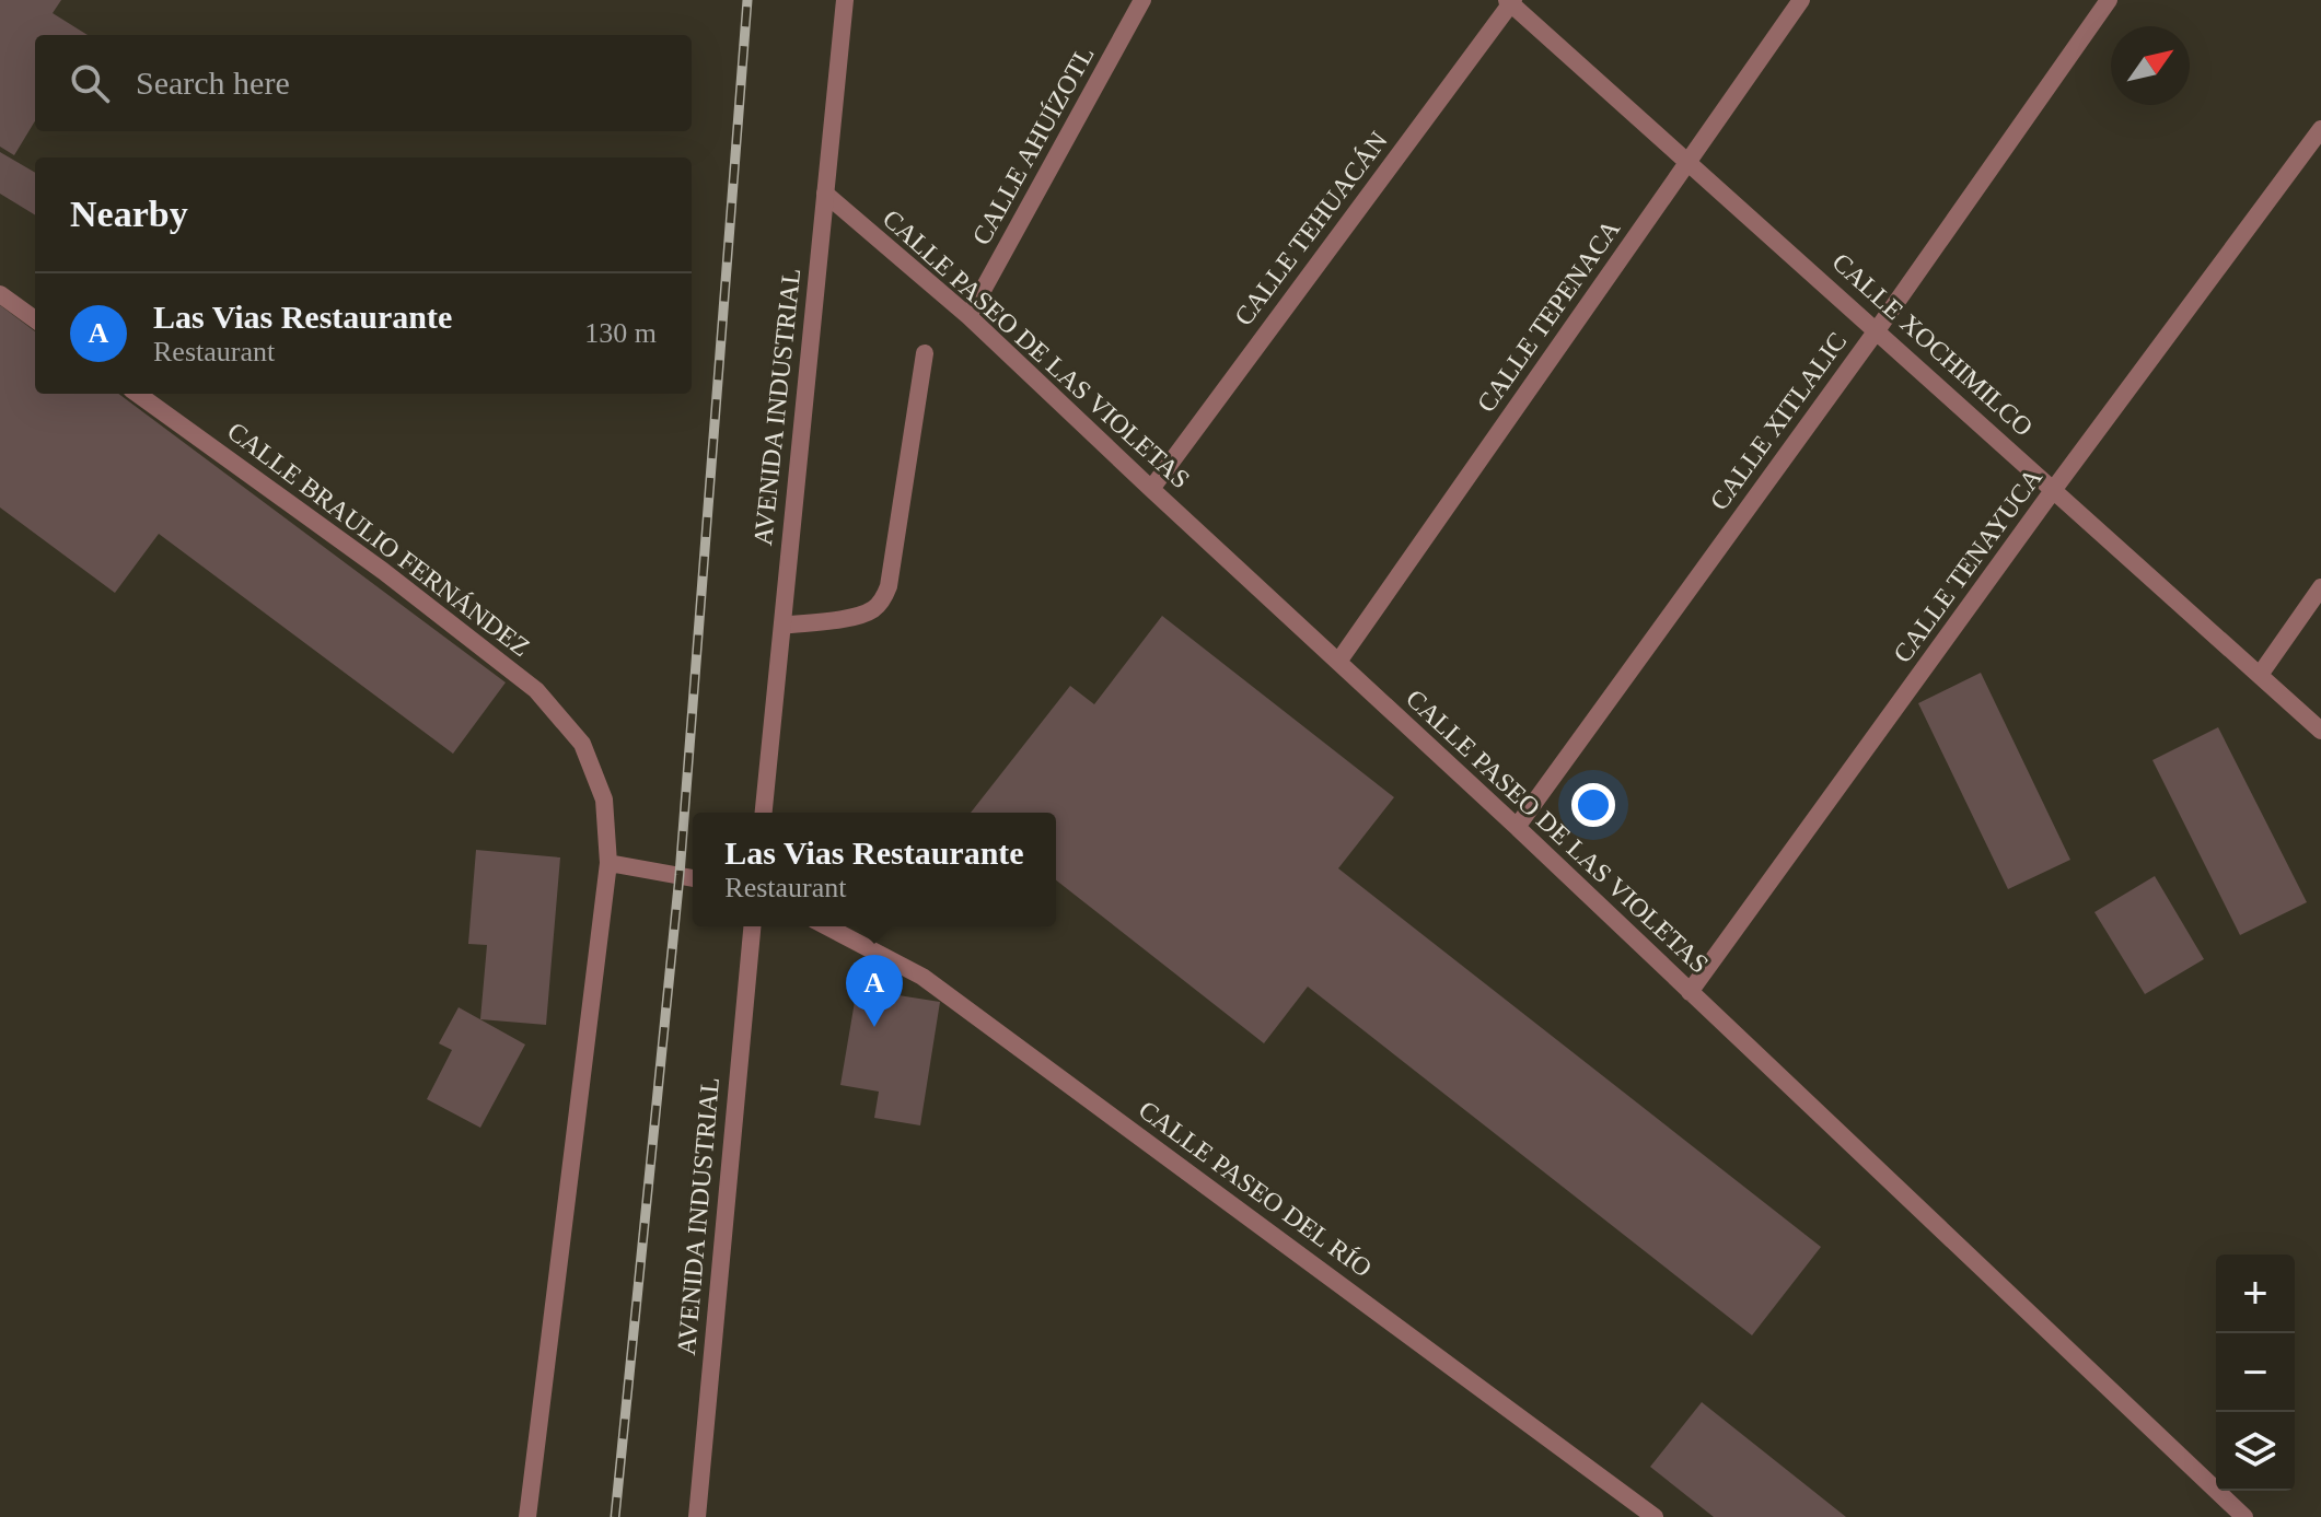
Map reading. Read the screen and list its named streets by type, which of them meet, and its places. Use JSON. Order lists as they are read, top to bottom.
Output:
{
  "streets": {
    "street": [
      "CALLE AHUÍZOTL",
      "CALLE TEHUACÁN",
      "CALLE TEPENACA",
      "CALLE XOCHIMILCO",
      "CALLE PASEO DE LAS VIOLETAS",
      "AVENIDA INDUSTRIAL",
      "CALLE XITLALIC",
      "CALLE BRAULIO FERNÁNDEZ",
      "CALLE TENAYUCA",
      "CALLE PASEO DEL RÍO"
    ]
  },
  "crossings": [
    ["CALLE AHUÍZOTL", "CALLE PASEO DE LAS VIOLETAS"],
    ["CALLE TEHUACÁN", "CALLE XOCHIMILCO"],
    ["CALLE TEHUACÁN", "CALLE PASEO DE LAS VIOLETAS"],
    ["CALLE TEPENACA", "CALLE XOCHIMILCO"],
    ["CALLE TEPENACA", "CALLE PASEO DE LAS VIOLETAS"],
    ["CALLE XOCHIMILCO", "CALLE XITLALIC"],
    ["CALLE XOCHIMILCO", "CALLE TENAYUCA"],
    ["CALLE PASEO DE LAS VIOLETAS", "AVENIDA INDUSTRIAL"],
    ["CALLE PASEO DE LAS VIOLETAS", "CALLE XITLALIC"],
    ["CALLE PASEO DE LAS VIOLETAS", "CALLE TENAYUCA"]
  ],
  "north": "top right",
  "page": {
    "search": "Search here",
    "heading": "Nearby",
    "list": [
      {
        "mark": "A",
        "name": "Las Vias Restaurante",
        "note": "Restaurant",
        "value": "130 m"
      }
    ],
    "popup": ["Las Vias Restaurante", "Restaurant"],
    "pins": "A",
    "map_buttons": ["+", "−"]
  }
}
